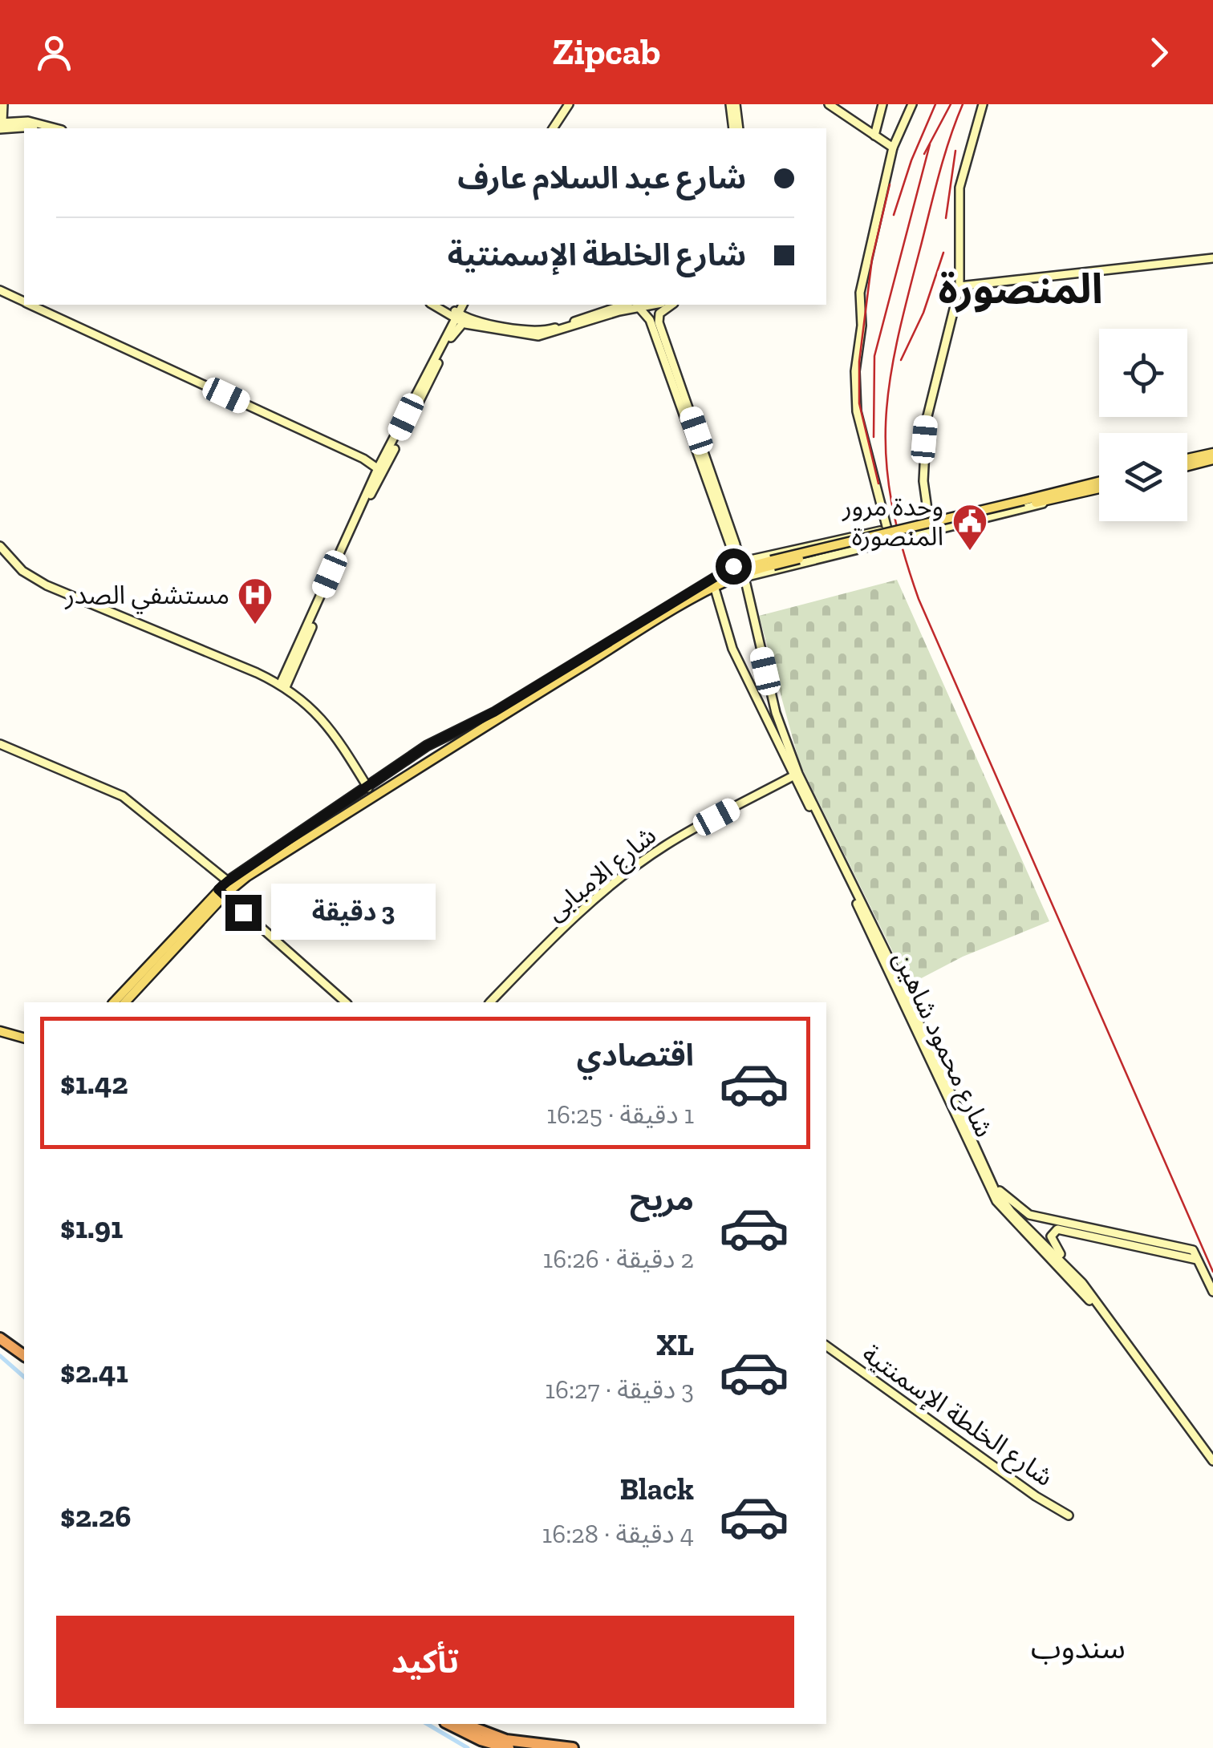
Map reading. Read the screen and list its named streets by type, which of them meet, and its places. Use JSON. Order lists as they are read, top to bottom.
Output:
{
  "streets": {
    "main road": ["شارع الامبابى", "شارع محمود شاهين", "شارع الخلطة الإسمنتية"]
  },
  "crossings": [
    ["شارع الامبابى", "شارع محمود شاهين"]
  ],
  "districts": ["المنصورة", "سندوب"],
  "places": {
    "public building": ["وحدة مرور المنصورة"],
    "hospital": ["مستشفي الصدر"]
  },
  "page": {
    "header": "Zipcab",
    "banner": ["شارع عبد السلام عارف", "شارع الخلطة الإسمنتية"],
    "bubble": "3 دقيقة",
    "list": [
      {
        "name": "اقتصادي",
        "note": "1 دقيقة · 16:25",
        "value": "$1.42"
      },
      {
        "name": "مريح",
        "note": "2 دقيقة · 16:26",
        "value": "$1.91"
      },
      {
        "name": "XL",
        "note": "3 دقيقة · 16:27",
        "value": "$2.41"
      },
      {
        "name": "Black",
        "note": "4 دقيقة · 16:28",
        "value": "$2.26"
      }
    ],
    "buttons": "تأكيد"
  }
}
